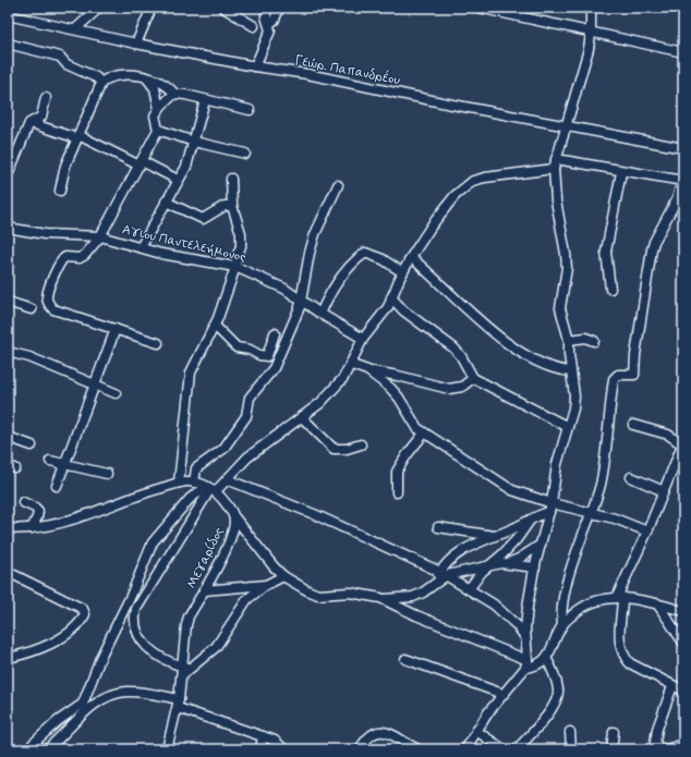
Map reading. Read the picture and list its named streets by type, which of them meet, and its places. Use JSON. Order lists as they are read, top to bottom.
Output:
{
  "streets": {
    "street": ["Γεώρ. Παπανδρέου", "Αγιου Παντελεήμονος", "Μεγαρίδος"]
  }
}
